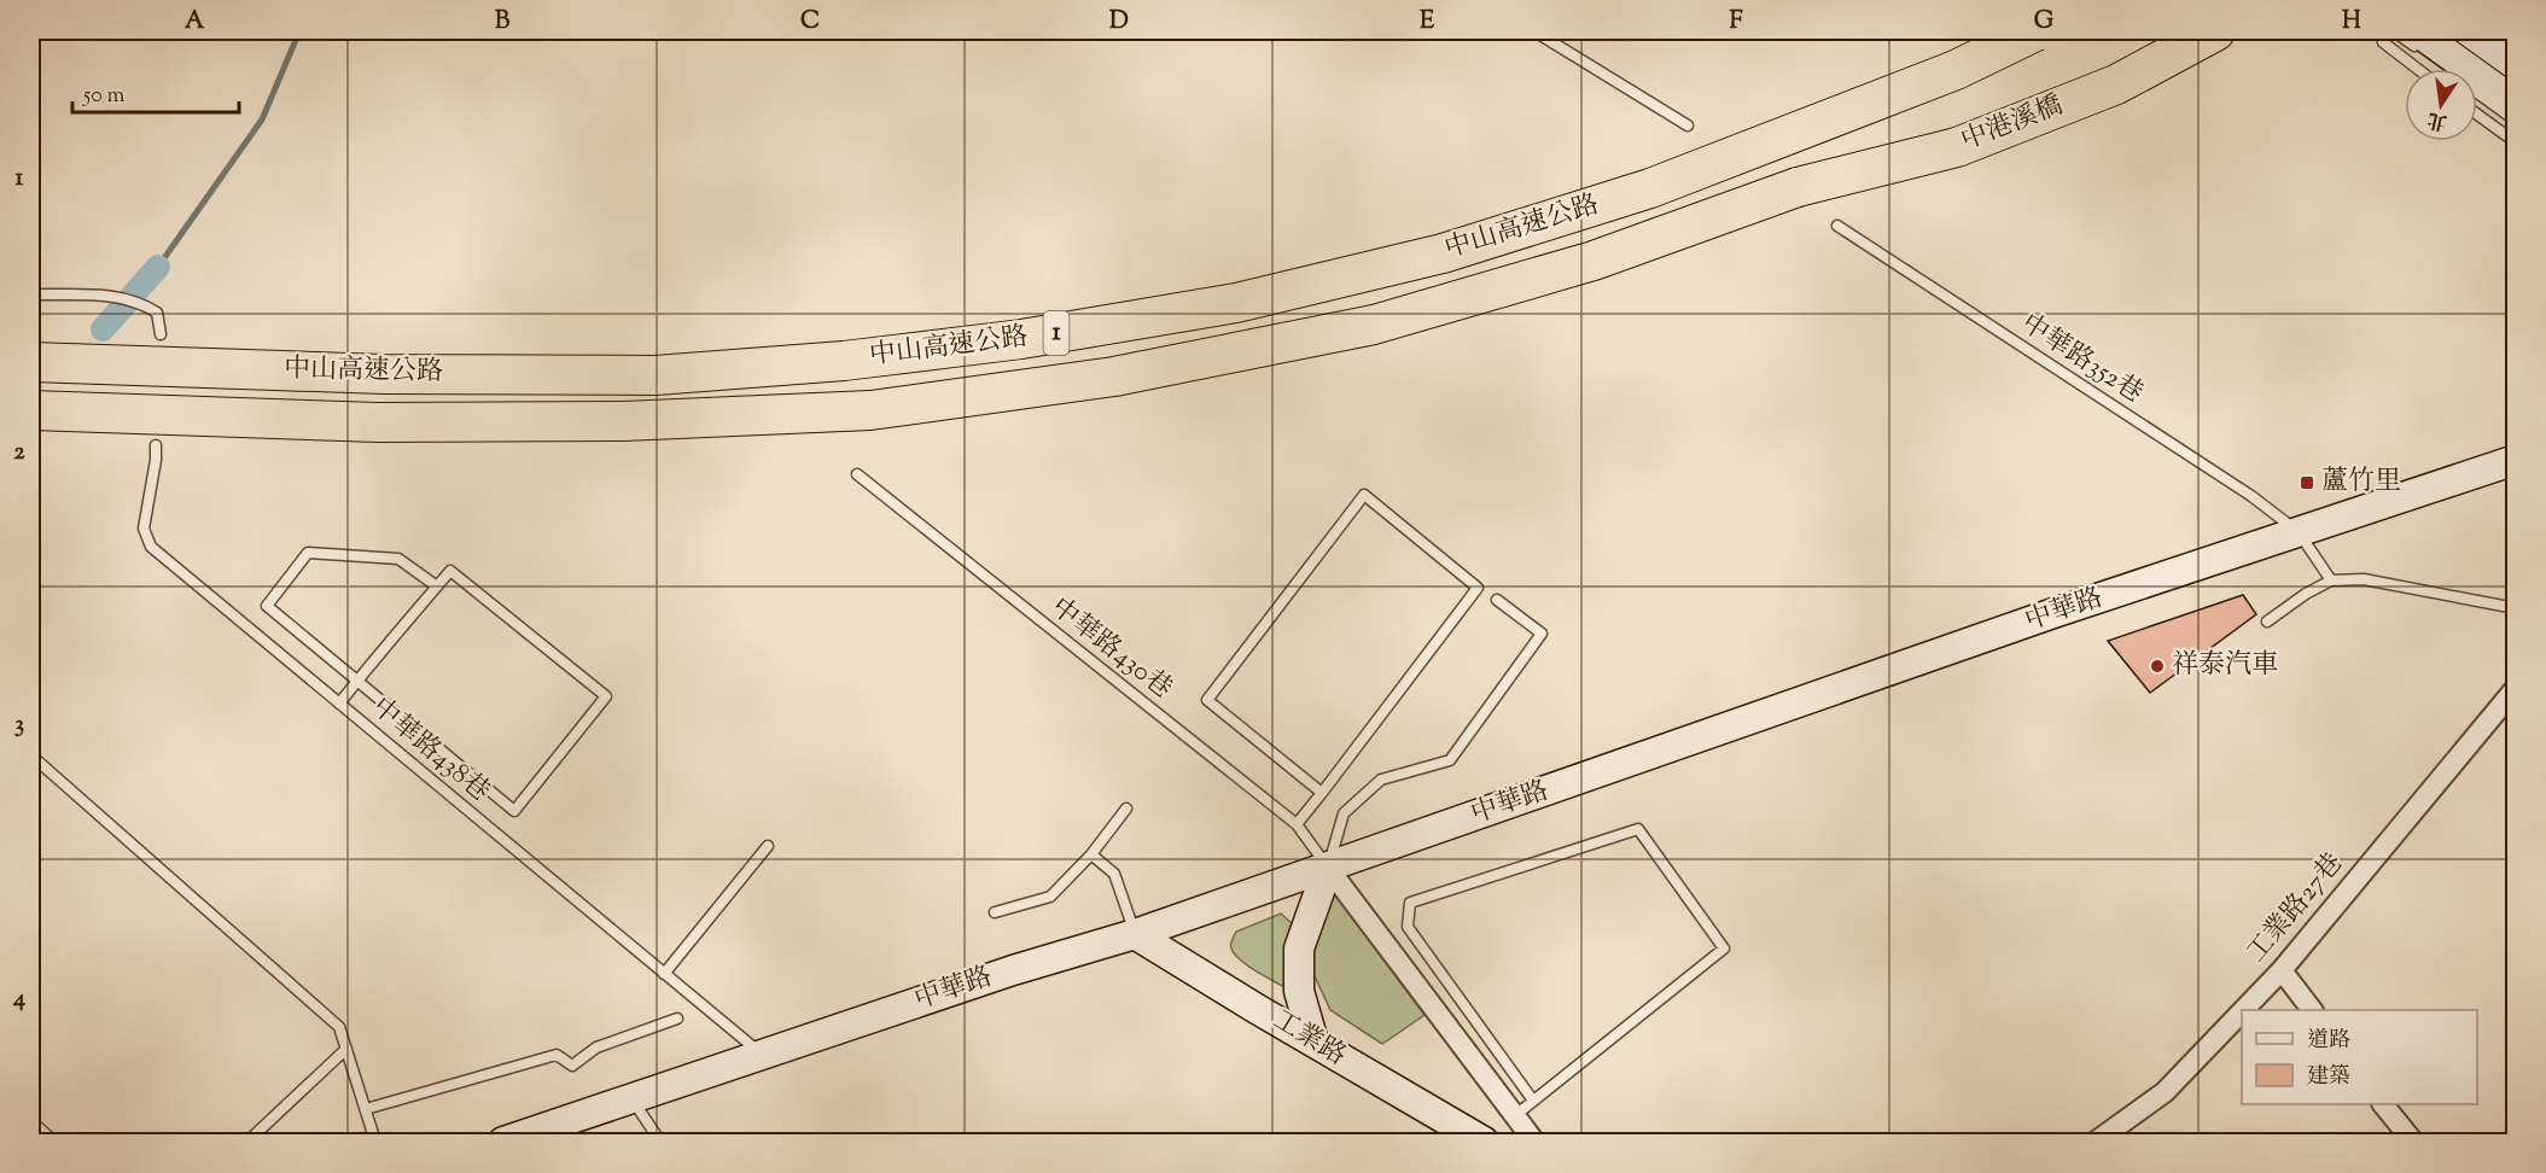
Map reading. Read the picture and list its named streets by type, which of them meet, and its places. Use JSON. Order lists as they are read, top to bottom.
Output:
{
  "streets": {
    "highway": ["中港溪橋", "中山高速公路", "1"],
    "street": ["中華路", "工業路27巷", "工業路"],
    "lane": ["中華路352巷", "中華路430巷", "中華路438巷"]
  },
  "crossings": [
    ["中港溪橋", "中山高速公路"],
    ["中華路352巷", "中華路"],
    ["中華路", "中華路430巷"],
    ["中華路", "中華路438巷"],
    ["中華路", "工業路"]
  ],
  "places": {
    "transit": ["蘆竹里"],
    "other": ["祥泰汽車"]
  },
  "legend": ["道路", "建築"],
  "scale_bar": "50 m",
  "north": "bottom",
  "grid": {
    "columns": [
      "A",
      "B",
      "C",
      "D",
      "E",
      "F",
      "G",
      "H"
    ],
    "rows": [
      "1",
      "2",
      "3",
      "4"
    ]
  }
}
